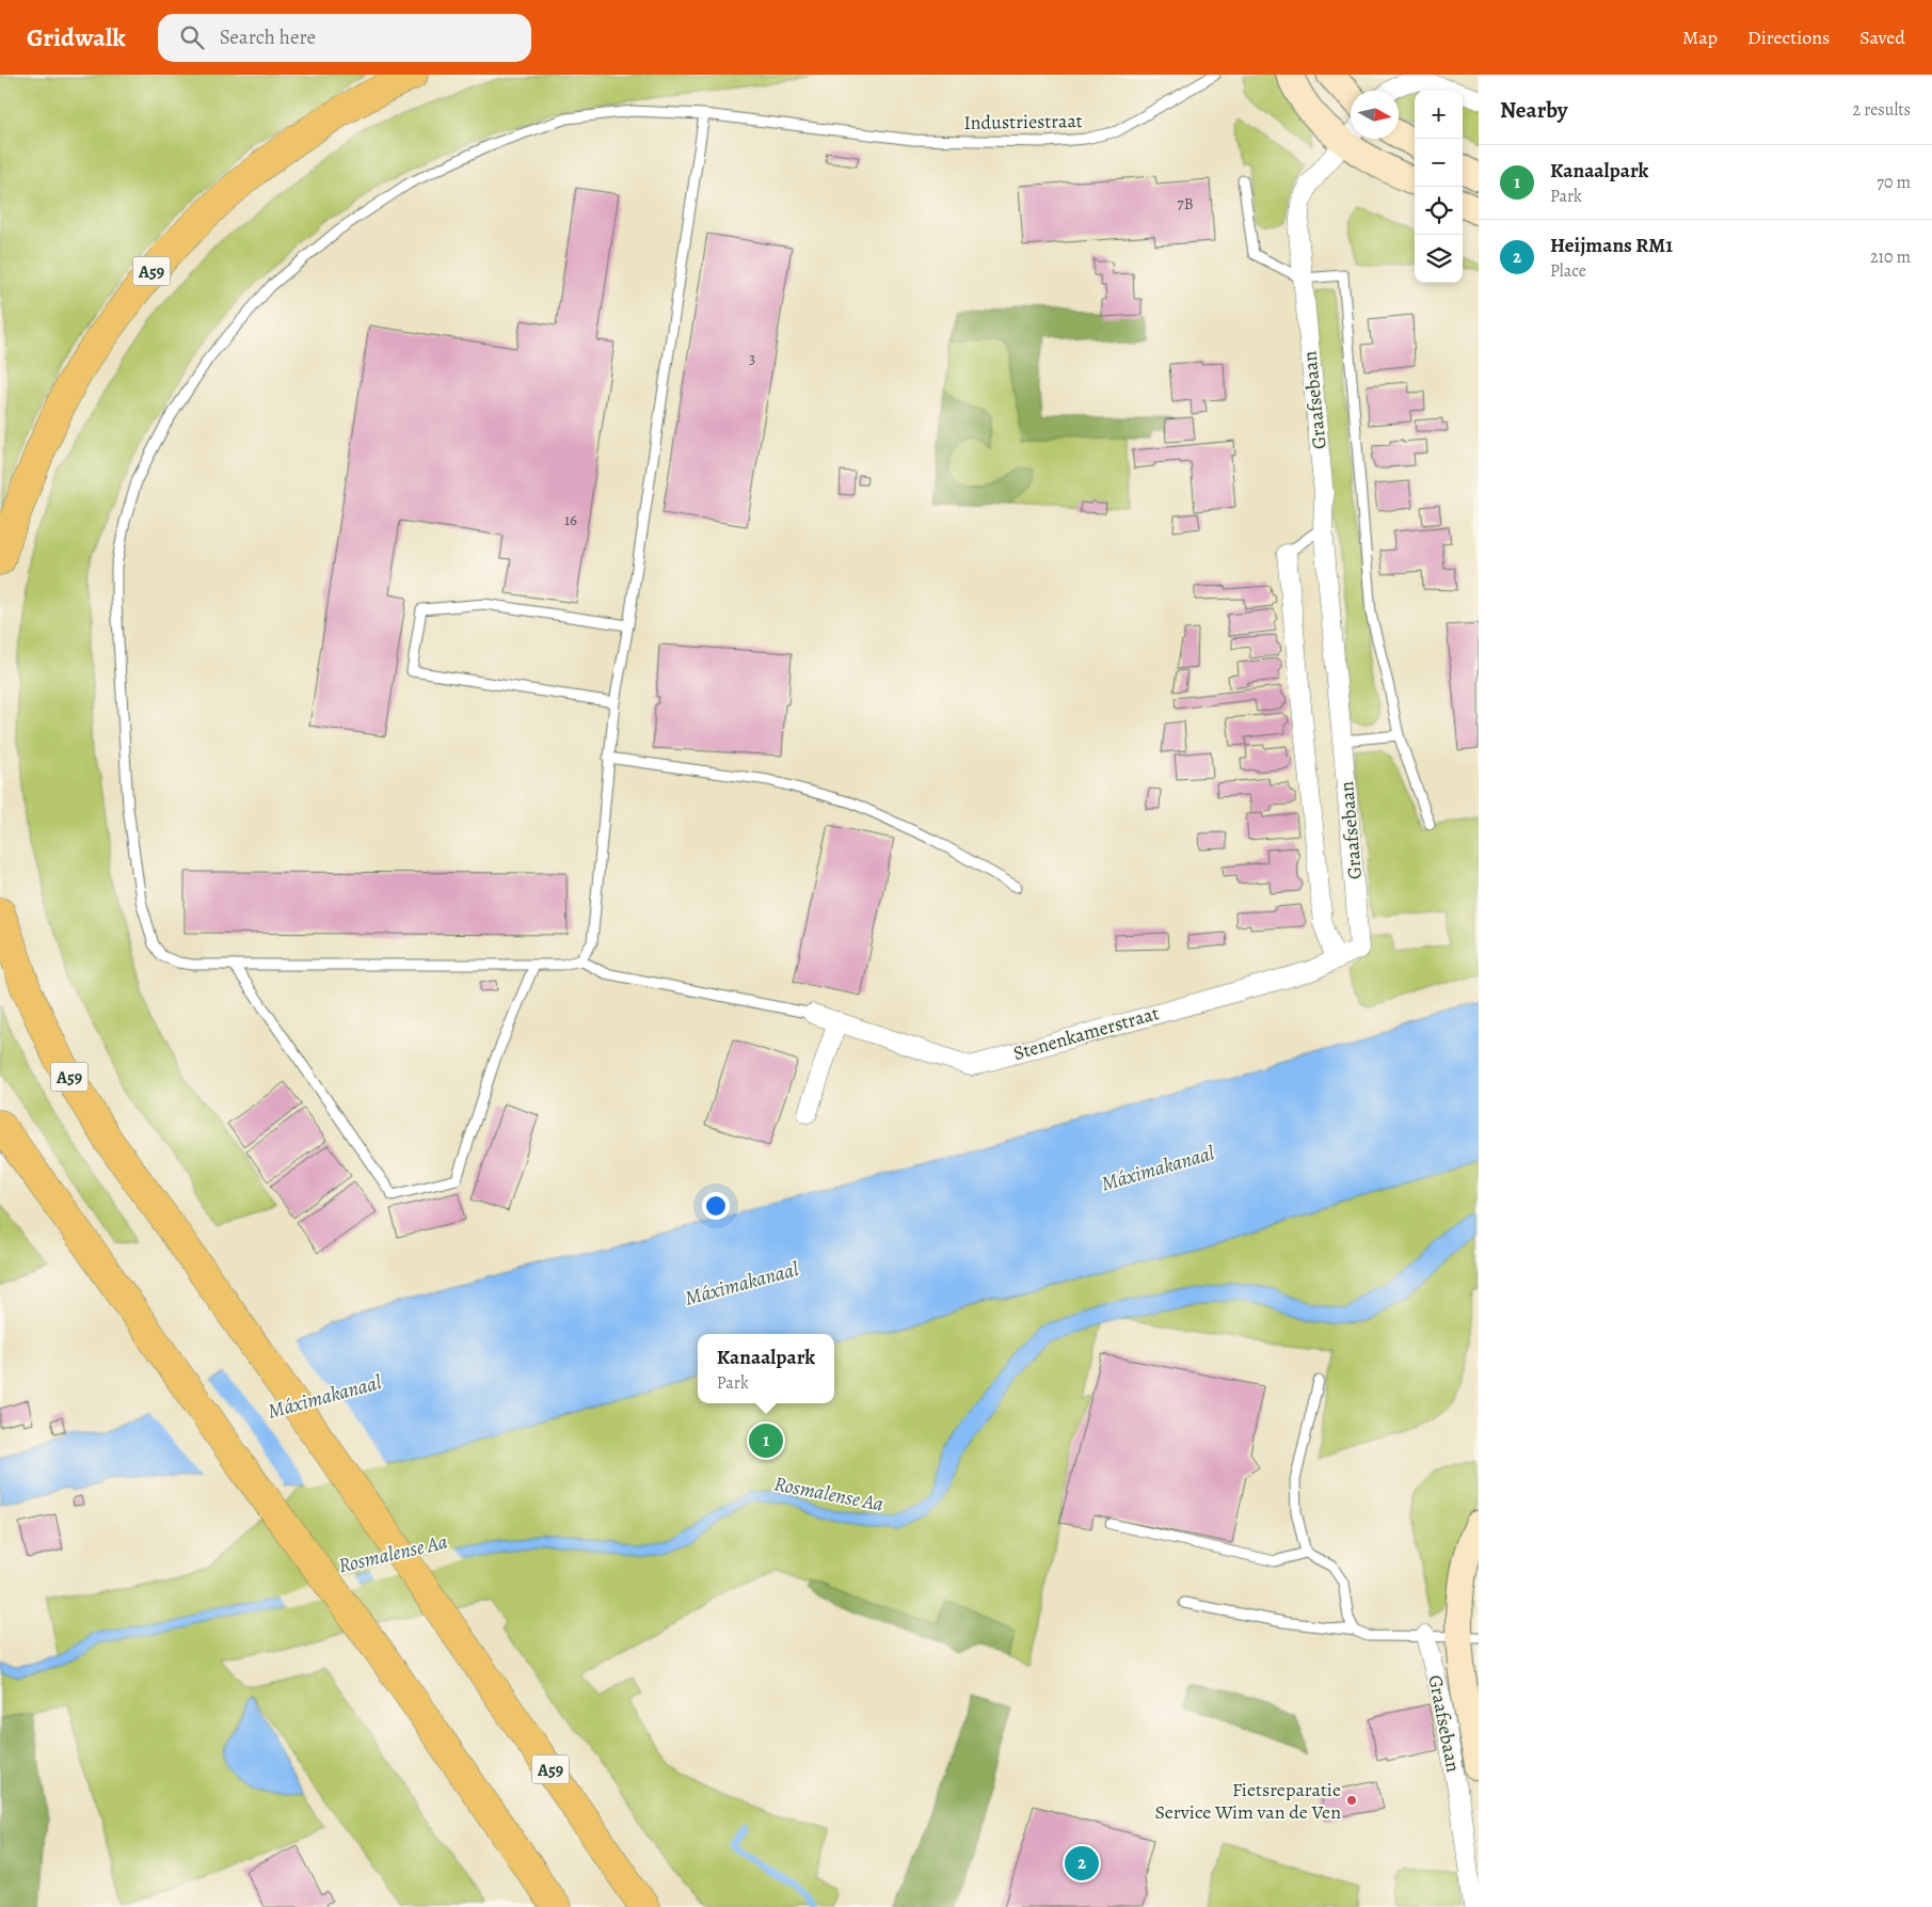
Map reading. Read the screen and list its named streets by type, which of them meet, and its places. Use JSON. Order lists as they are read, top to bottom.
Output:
{
  "streets": {
    "highway": ["A59"],
    "main road": ["Graafsebaan"],
    "street": ["Stenenkamerstraat"],
    "lane": ["Industriestraat"]
  },
  "crossings": [
    ["Graafsebaan", "Stenenkamerstraat"]
  ],
  "water": ["Máximakanaal", "Rosmalense Aa"],
  "places": ["Fietsreparatie Service Wim van de Ven"],
  "house_numbers": ["7B", "3", "16"],
  "north": "right",
  "page": {
    "header": "Gridwalk",
    "search": "Search here",
    "nav": ["Map", "Directions", "Saved"],
    "heading": ["Nearby", "2 results"],
    "map_buttons": ["+", "−"],
    "list": [
      {
        "mark": "1",
        "name": "Kanaalpark",
        "note": "Park",
        "value": "70 m"
      },
      {
        "mark": "2",
        "name": "Heijmans RM1",
        "note": "Place",
        "value": "210 m"
      }
    ],
    "popup": ["Kanaalpark", "Park"],
    "pins": ["1", "2"]
  }
}
